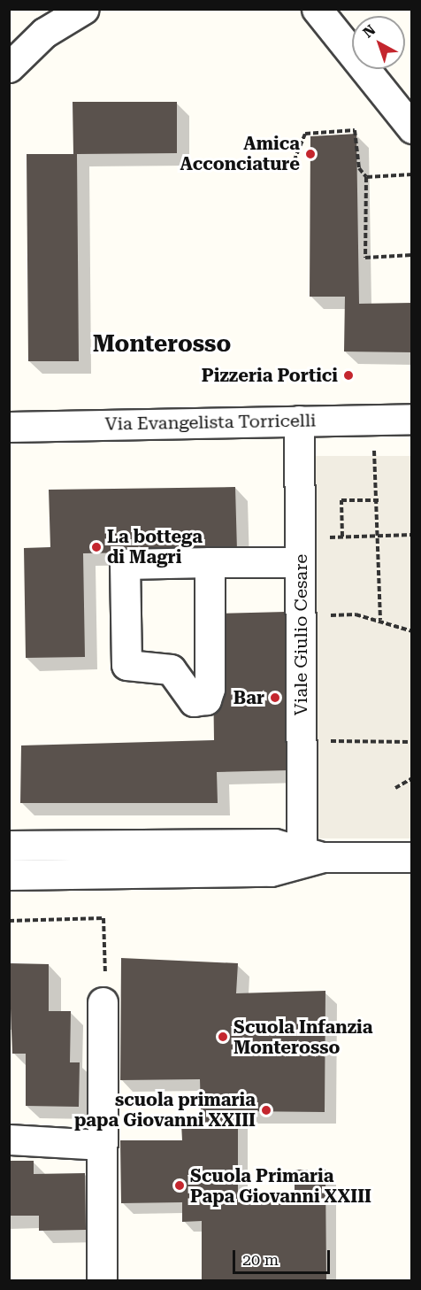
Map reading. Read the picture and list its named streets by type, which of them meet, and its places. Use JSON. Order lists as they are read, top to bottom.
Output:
{
  "streets": {
    "street": ["Via Evangelista Torricelli", "Viale Giulio Cesare"]
  },
  "crossings": [
    ["Via Evangelista Torricelli", "Viale Giulio Cesare"]
  ],
  "districts": ["Monterosso"],
  "places": [
    "Amica Acconciature",
    "Pizzeria Portici",
    "La bottega di Magri",
    "Bar",
    "Scuola Infanzia Monterosso",
    "scuola primaria papa Giovanni XXIII",
    "Scuola Primaria Papa Giovanni XXIII"
  ],
  "scale_bar": "20 m",
  "north": "top left"
}
